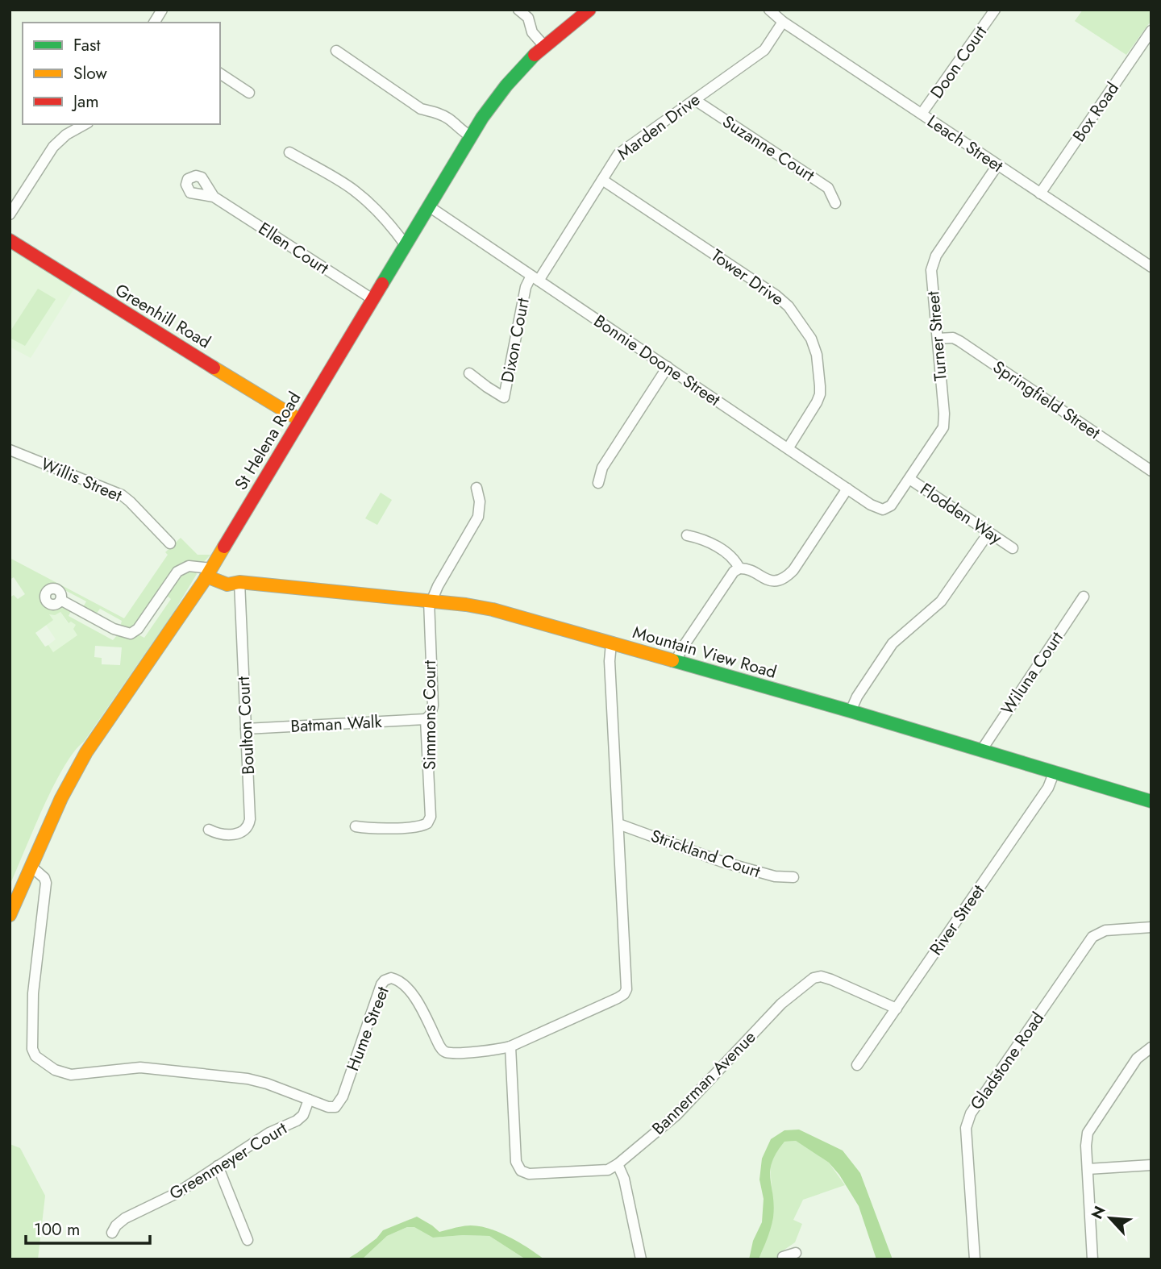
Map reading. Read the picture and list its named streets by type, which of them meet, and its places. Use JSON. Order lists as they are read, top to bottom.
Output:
{
  "streets": {
    "street": [
      "Doon Court",
      "Box Road",
      "Marden Drive",
      "Leach Street",
      "Suzanne Court",
      "Ellen Court",
      "Tower Drive",
      "Greenhill Road",
      "Turner Street",
      "Dixon Court",
      "Bonnie Doone Street",
      "Springfield Street",
      "St Helena Road",
      "Willis Street",
      "Flodden Way",
      "Mountain View Road",
      "Wiluna Court",
      "Simmons Court",
      "Batman Walk",
      "Boulton Court",
      "Strickland Court",
      "River Street",
      "Hume Street",
      "Gladstone Road",
      "Bannerman Avenue",
      "Greenmeyer Court"
    ]
  },
  "crossings": [
    ["Doon Court", "Leach Street"],
    ["Box Road", "Leach Street"],
    ["Marden Drive", "Leach Street"],
    ["Marden Drive", "Suzanne Court"],
    ["Marden Drive", "Tower Drive"],
    ["Marden Drive", "Dixon Court"],
    ["Marden Drive", "Bonnie Doone Street"],
    ["Leach Street", "Turner Street"],
    ["Ellen Court", "St Helena Road"],
    ["Tower Drive", "Bonnie Doone Street"],
    ["Greenhill Road", "St Helena Road"],
    ["Turner Street", "Bonnie Doone Street"],
    ["Turner Street", "Springfield Street"],
    ["Turner Street", "Flodden Way"],
    ["Dixon Court", "Bonnie Doone Street"],
    ["Bonnie Doone Street", "St Helena Road"],
    ["St Helena Road", "Mountain View Road"],
    ["St Helena Road", "Hume Street"],
    ["Mountain View Road", "Wiluna Court"],
    ["Mountain View Road", "Simmons Court"],
    ["Mountain View Road", "Boulton Court"],
    ["Mountain View Road", "River Street"],
    ["Mountain View Road", "Hume Street"],
    ["Simmons Court", "Batman Walk"],
    ["Batman Walk", "Boulton Court"],
    ["Strickland Court", "Hume Street"],
    ["River Street", "Bannerman Avenue"],
    ["Hume Street", "Bannerman Avenue"],
    ["Hume Street", "Greenmeyer Court"]
  ],
  "legend": ["Fast", "Slow", "Jam"],
  "scale_bar": "100 m",
  "north": "top left"
}
